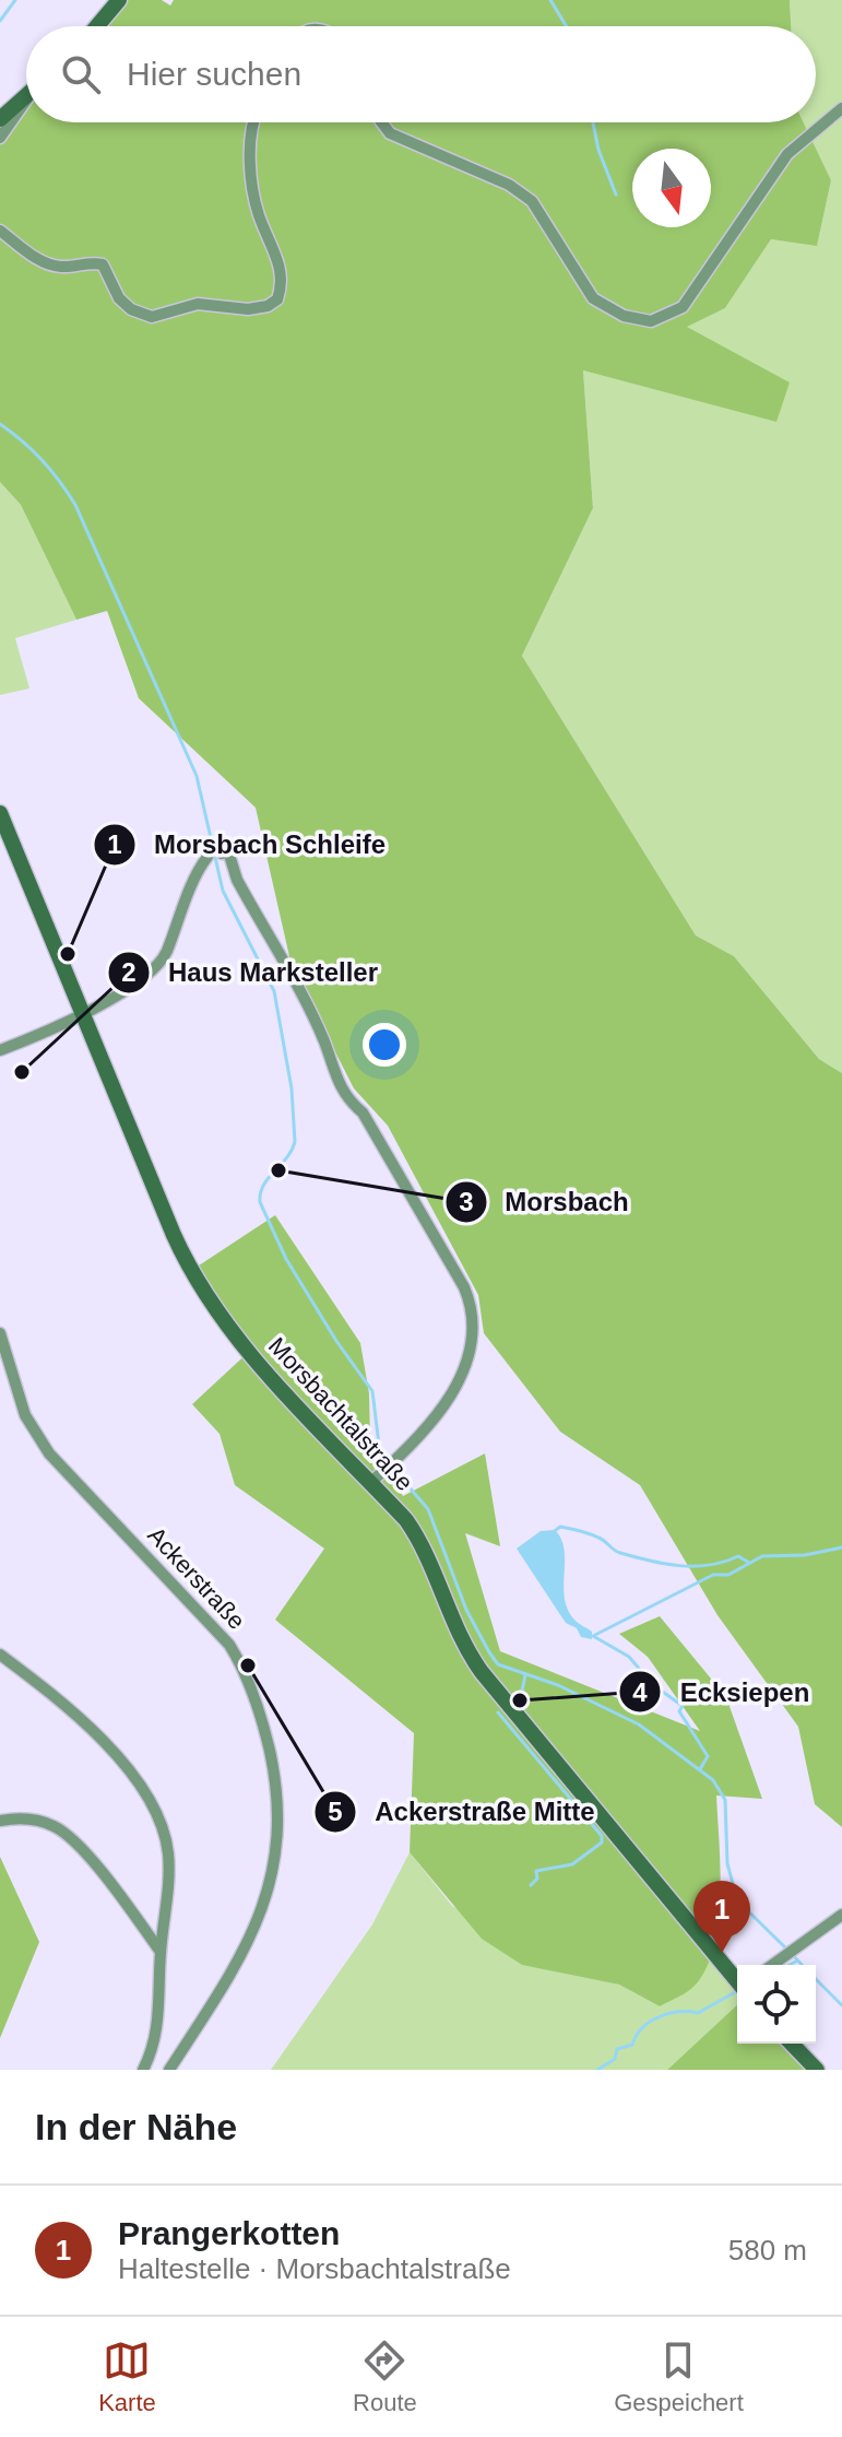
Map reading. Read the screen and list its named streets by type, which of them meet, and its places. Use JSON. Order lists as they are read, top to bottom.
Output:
{
  "streets": {
    "main road": ["Morsbachtalstraße"],
    "street": ["Ackerstraße"]
  },
  "places": [
    "Morsbach Schleife",
    "Haus Marksteller",
    "Morsbach",
    "Ackerstraße Mitte",
    "Ecksiepen"
  ],
  "north": "bottom",
  "page": {
    "search": "Hier suchen",
    "pins": "1",
    "heading": "In der Nähe",
    "list": [
      {
        "mark": "1",
        "name": "Prangerkotten",
        "note": "Haltestelle · Morsbachtalstraße",
        "value": "580 m"
      }
    ],
    "nav": ["Karte", "Route", "Gespeichert"]
  }
}
